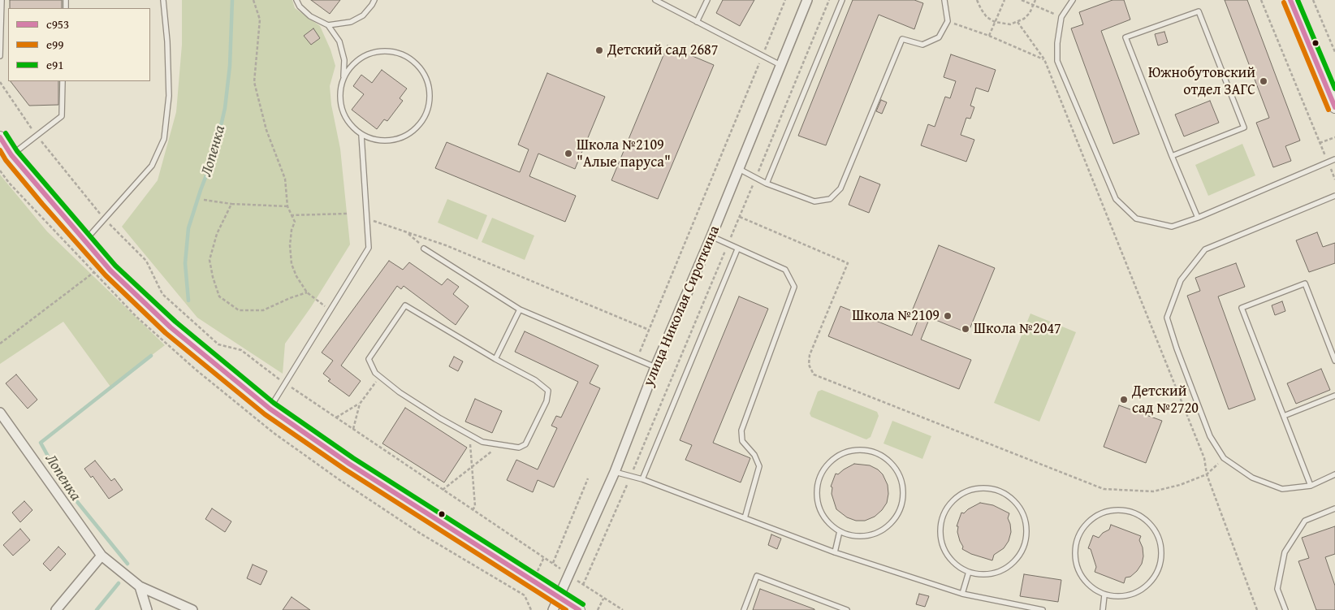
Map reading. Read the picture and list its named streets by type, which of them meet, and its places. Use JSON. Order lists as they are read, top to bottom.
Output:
{
  "streets": {
    "street": ["улица Николая Сироткина"]
  },
  "water": ["Лопенка"],
  "places": [
    "Детский сад 2687",
    "Южнобутовский отдел ЗАГС",
    "Школа №2109 \"Алые паруса\"",
    "Школа №2109",
    "Школа №2047",
    "Детский сад №2720"
  ],
  "lines": ["transit line с953", "transit line е91", "transit line е99"],
  "legend": ["с953", "е99", "е91"]
}
